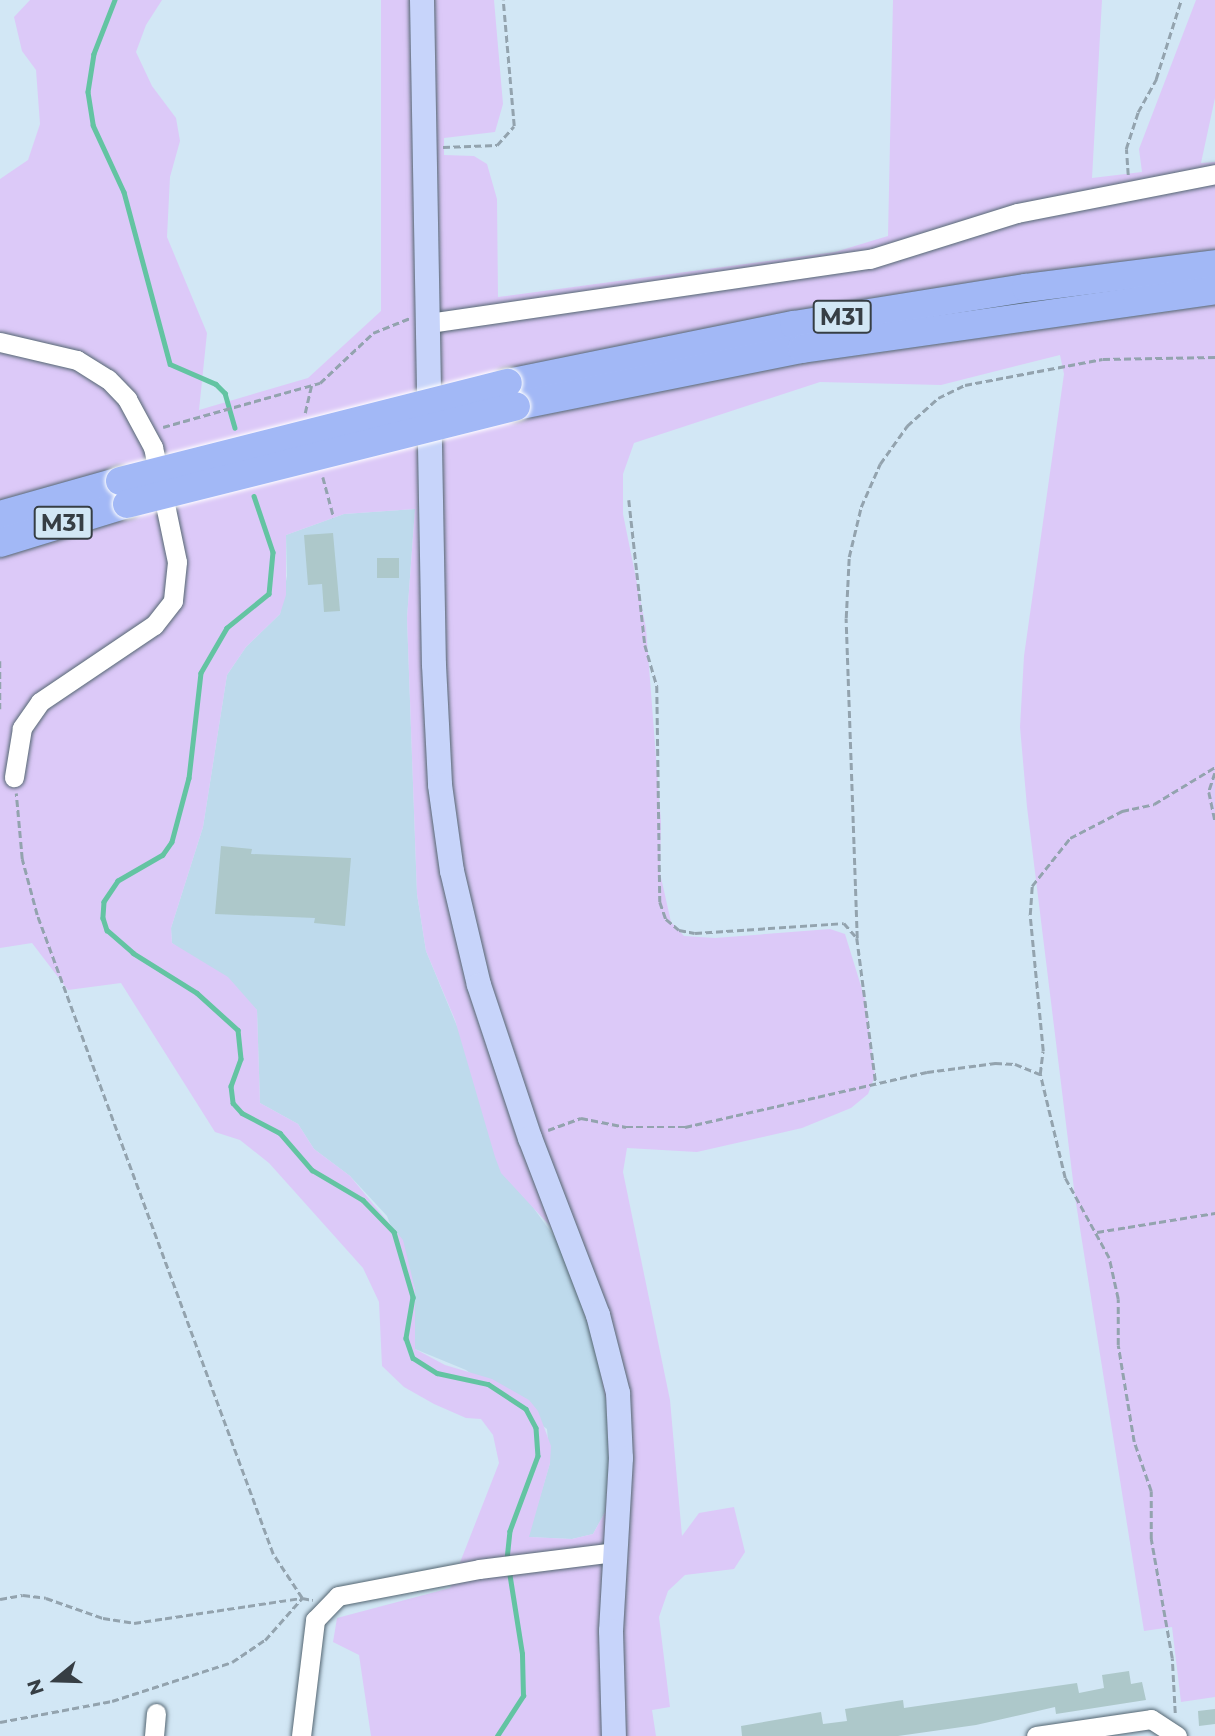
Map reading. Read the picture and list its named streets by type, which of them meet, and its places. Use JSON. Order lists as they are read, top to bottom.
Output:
{
  "streets": {
    "highway": ["M31"]
  },
  "north": "left"
}
